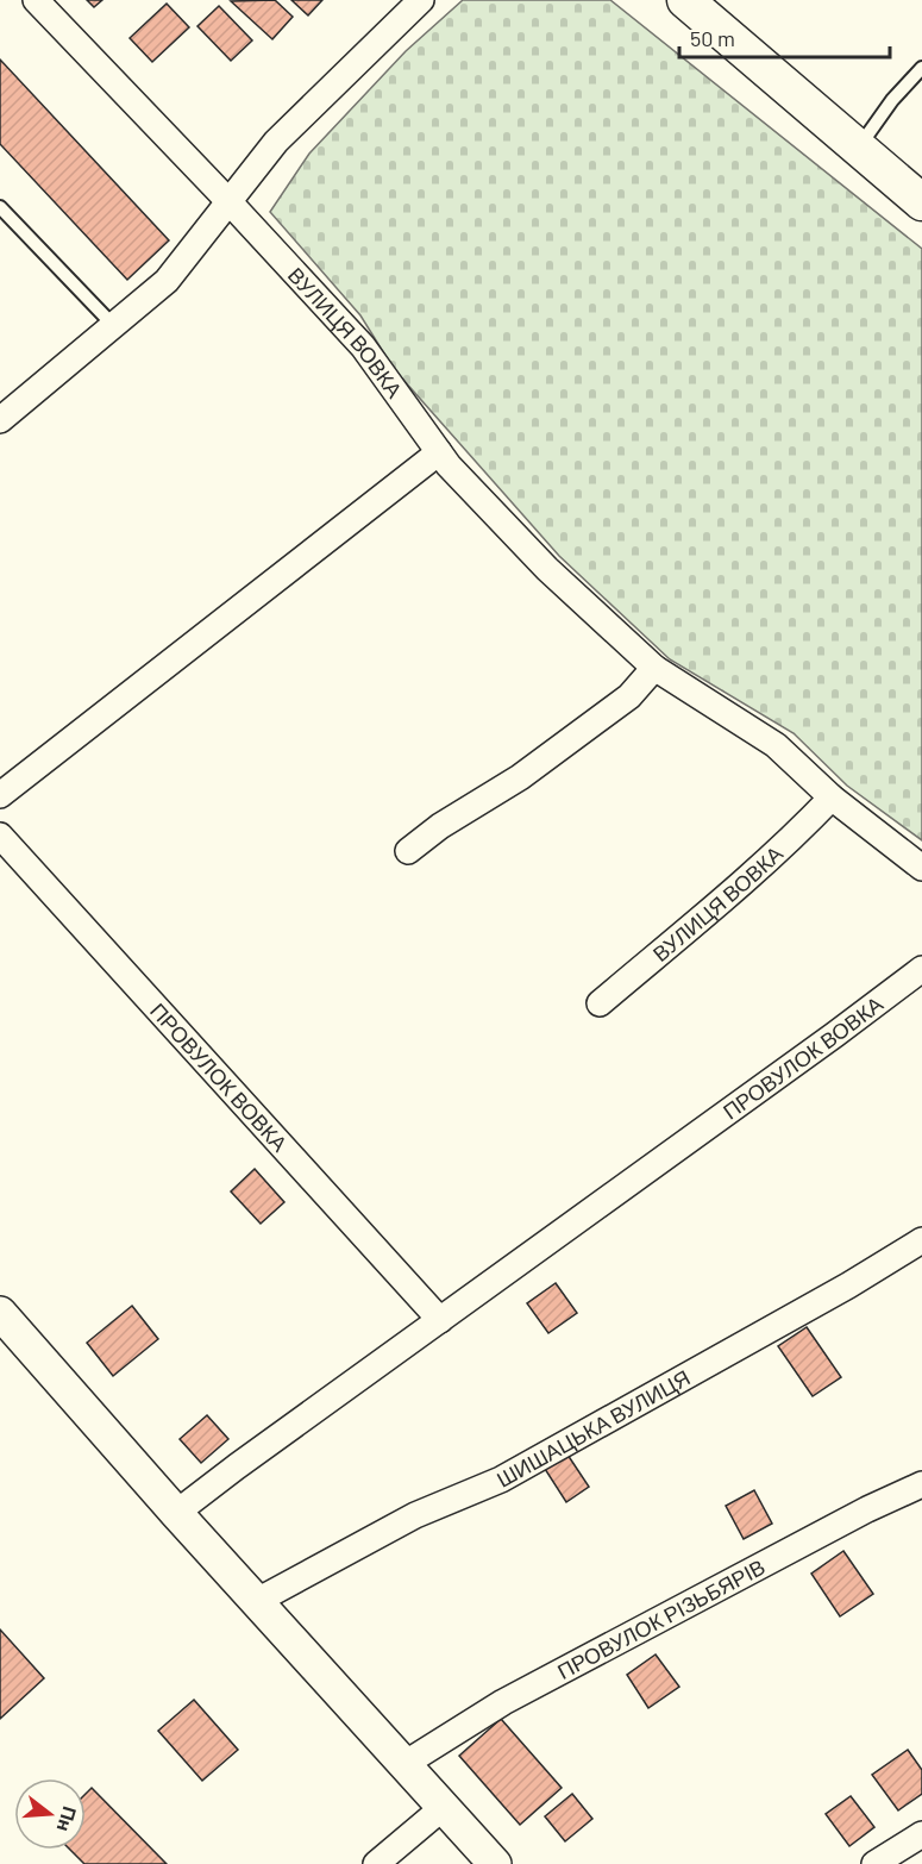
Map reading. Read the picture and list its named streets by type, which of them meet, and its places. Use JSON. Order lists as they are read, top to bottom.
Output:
{
  "streets": {
    "street": [
      "ВУЛИЦЯ ВОВКА",
      "ПРОВУЛОК ВОВКА",
      "ШИШАЦЬКА ВУЛИЦЯ",
      "ПРОВУЛОК РІЗЬБЯРІВ"
    ]
  },
  "scale_bar": "50 m",
  "north": "right"
}
